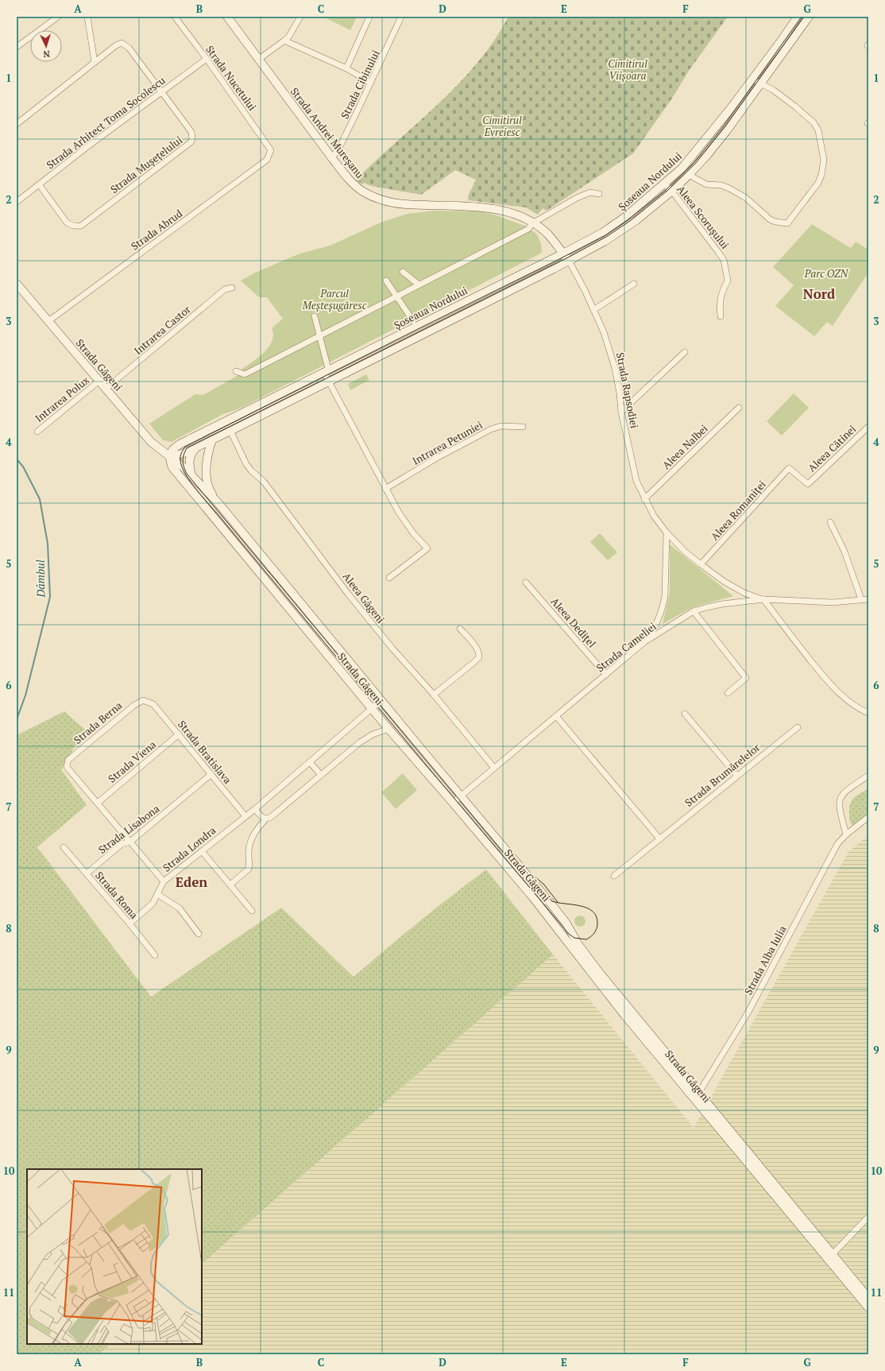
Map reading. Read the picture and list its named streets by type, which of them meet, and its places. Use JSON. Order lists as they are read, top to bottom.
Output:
{
  "streets": {
    "main road": [
      "Strada Andrei Mureșanu",
      "Șoseaua Nordului",
      "Strada Găgeni",
      "Strada Rapsodiei"
    ],
    "street": [
      "Strada Nucetului",
      "Strada Cibinului",
      "Strada Arhitect Toma Socolescu",
      "Strada Mușețelului",
      "Aleea Scorușului",
      "Strada Abrud",
      "Intrarea Castor",
      "Intrarea Polux",
      "Intrarea Petuniei",
      "Aleea Nalbei",
      "Aleea Cătinei",
      "Aleea Romaniței",
      "Aleea Găgeni",
      "Aleea Dedițel",
      "Strada Cameliei",
      "Strada Berna",
      "Strada Bratislava",
      "Strada Viena",
      "Strada Brumărelelor",
      "Strada Lisabona",
      "Strada Londra",
      "Strada Roma",
      "Strada Alba Iulia"
    ]
  },
  "crossings": [
    ["Strada Nucetului", "Strada Arhitect Toma Socolescu"],
    ["Strada Nucetului", "Strada Abrud"],
    ["Strada Cibinului", "Strada Andrei Mureșanu"],
    ["Strada Arhitect Toma Socolescu", "Strada Mușețelului"],
    ["Strada Andrei Mureșanu", "Șoseaua Nordului"],
    ["Strada Andrei Mureșanu", "Strada Rapsodiei"],
    ["Șoseaua Nordului", "Aleea Scorușului"],
    ["Șoseaua Nordului", "Strada Găgeni"],
    ["Șoseaua Nordului", "Strada Rapsodiei"],
    ["Șoseaua Nordului", "Aleea Găgeni"],
    ["Strada Abrud", "Strada Găgeni"],
    ["Intrarea Castor", "Strada Găgeni"],
    ["Strada Găgeni", "Intrarea Polux"],
    ["Strada Găgeni", "Strada Cameliei"],
    ["Strada Găgeni", "Strada Londra"],
    ["Strada Găgeni", "Strada Alba Iulia"],
    ["Strada Rapsodiei", "Aleea Nalbei"],
    ["Strada Rapsodiei", "Aleea Romaniței"],
    ["Strada Rapsodiei", "Strada Cameliei"],
    ["Aleea Cătinei", "Aleea Romaniței"],
    ["Aleea Găgeni", "Strada Cameliei"],
    ["Aleea Dedițel", "Strada Cameliei"],
    ["Strada Berna", "Strada Bratislava"],
    ["Strada Berna", "Strada Viena"],
    ["Strada Bratislava", "Strada Viena"],
    ["Strada Bratislava", "Strada Lisabona"],
    ["Strada Bratislava", "Strada Londra"],
    ["Strada Lisabona", "Strada Roma"],
    ["Strada Londra", "Strada Roma"]
  ],
  "districts": ["Nord", "Eden"],
  "water": ["Dâmbul"],
  "parks": [
    "Cimitirul Viișoara",
    "Cimitirul Evreiesc",
    "Parc OZN",
    "Parcul Meșteșugăresc"
  ],
  "north": "bottom",
  "grid": {
    "columns": [
      "A",
      "B",
      "C",
      "D",
      "E",
      "F",
      "G"
    ],
    "rows": [
      "1",
      "2",
      "3",
      "4",
      "5",
      "6",
      "7",
      "8",
      "9",
      "10",
      "11"
    ]
  }
}
